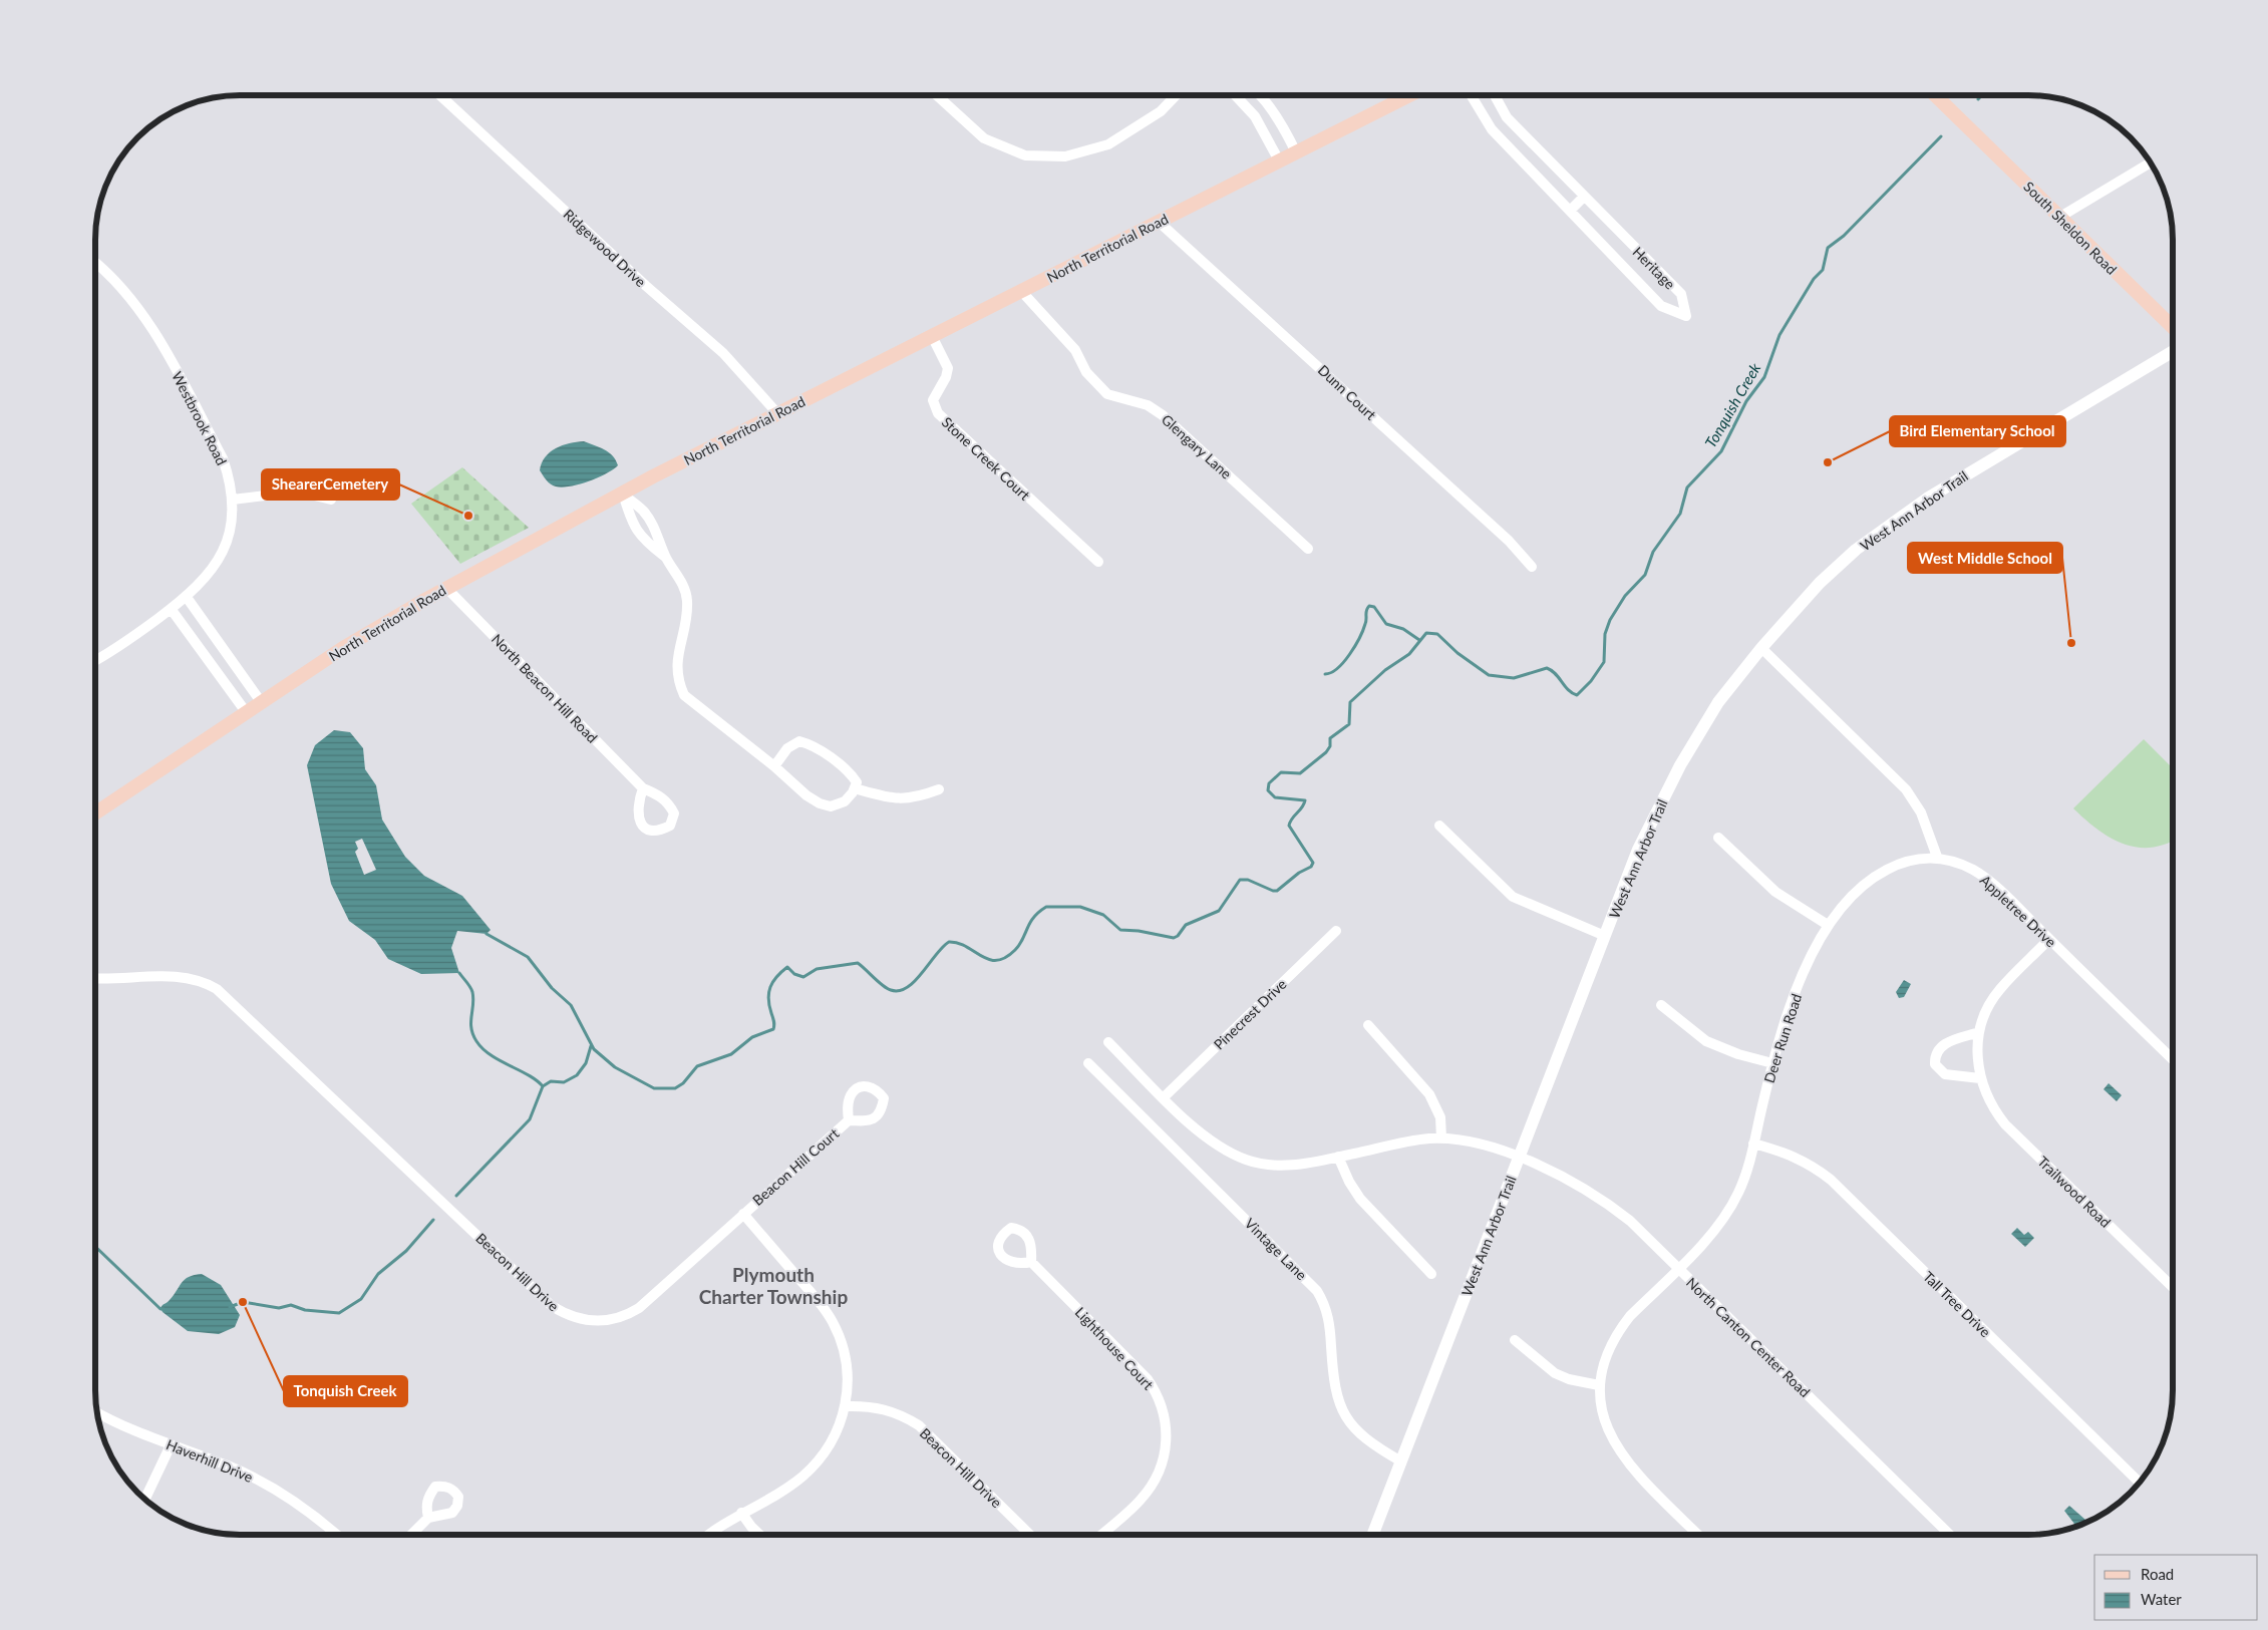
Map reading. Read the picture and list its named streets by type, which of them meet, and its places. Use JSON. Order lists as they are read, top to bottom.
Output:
{
  "streets": {
    "main road": ["South Sheldon Road", "North Territorial Road"],
    "street": [
      "Ridgewood Drive",
      "Heritage",
      "Dunn Court",
      "Westbrook Road",
      "Glengary Lane",
      "Stone Creek Court",
      "West Ann Arbor Trail",
      "North Beacon Hill Road",
      "Appletree Drive",
      "Pinecrest Drive",
      "Deer Run Road",
      "Beacon Hill Court",
      "Trailwood Road",
      "Vintage Lane",
      "Beacon Hill Drive",
      "Tall Tree Drive",
      "North Canton Center Road",
      "Lighthouse Court",
      "Haverhill Drive"
    ]
  },
  "crossings": [
    ["Ridgewood Drive", "North Territorial Road"],
    ["North Territorial Road", "Dunn Court"],
    ["North Territorial Road", "Glengary Lane"],
    ["North Territorial Road", "Stone Creek Court"],
    ["North Territorial Road", "North Beacon Hill Road"],
    ["West Ann Arbor Trail", "Vintage Lane"],
    ["West Ann Arbor Trail", "North Canton Center Road"],
    ["Appletree Drive", "Deer Run Road"],
    ["Appletree Drive", "Trailwood Road"],
    ["Deer Run Road", "Tall Tree Drive"],
    ["Deer Run Road", "North Canton Center Road"],
    ["Beacon Hill Court", "Beacon Hill Drive"]
  ],
  "districts": ["Plymouth Charter Township"],
  "water": ["Tonquish Creek"],
  "places": [
    "Bird Elementary School",
    "ShearerCemetery",
    "West Middle School",
    "Tonquish Creek"
  ],
  "legend": ["Road", "Water"]
}
